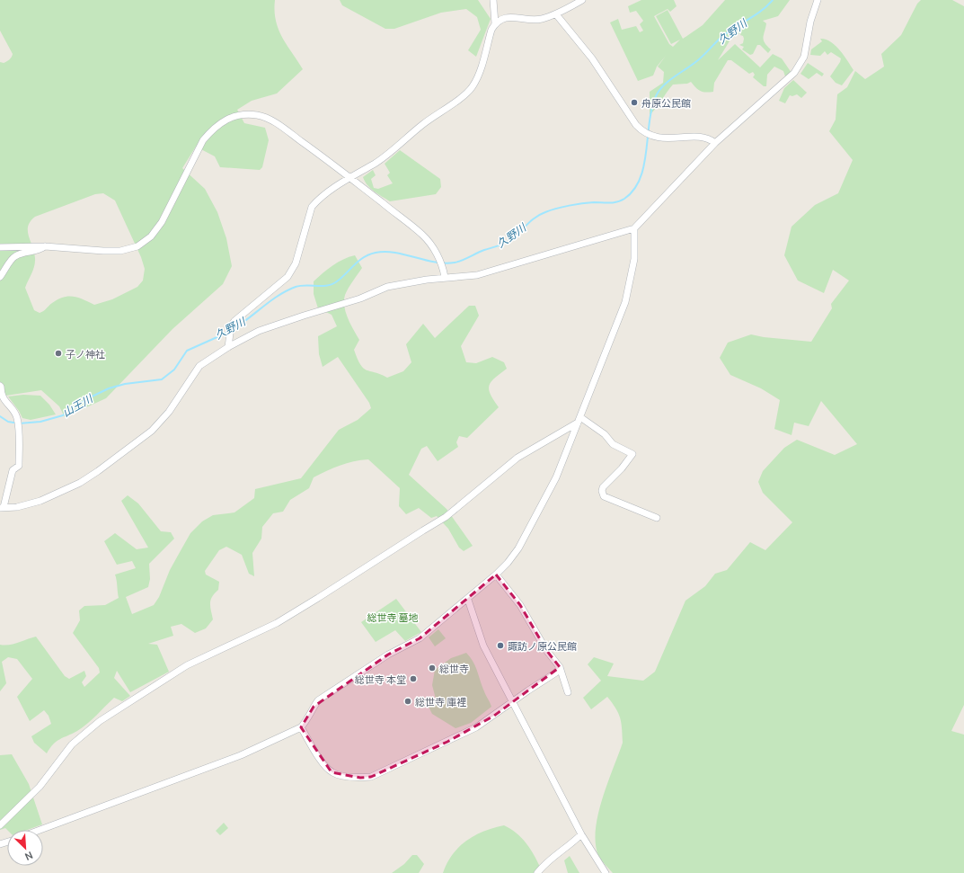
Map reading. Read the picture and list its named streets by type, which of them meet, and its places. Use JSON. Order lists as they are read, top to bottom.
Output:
{
  "water": ["久野川", "山王川"],
  "parks": ["総世寺 墓地"],
  "places": [
    "舟原公民館",
    "子ノ神社",
    "諏訪ノ原公民館",
    "総世寺",
    "総世寺 本堂",
    "総世寺 庫裡"
  ],
  "north": "bottom right"
}
